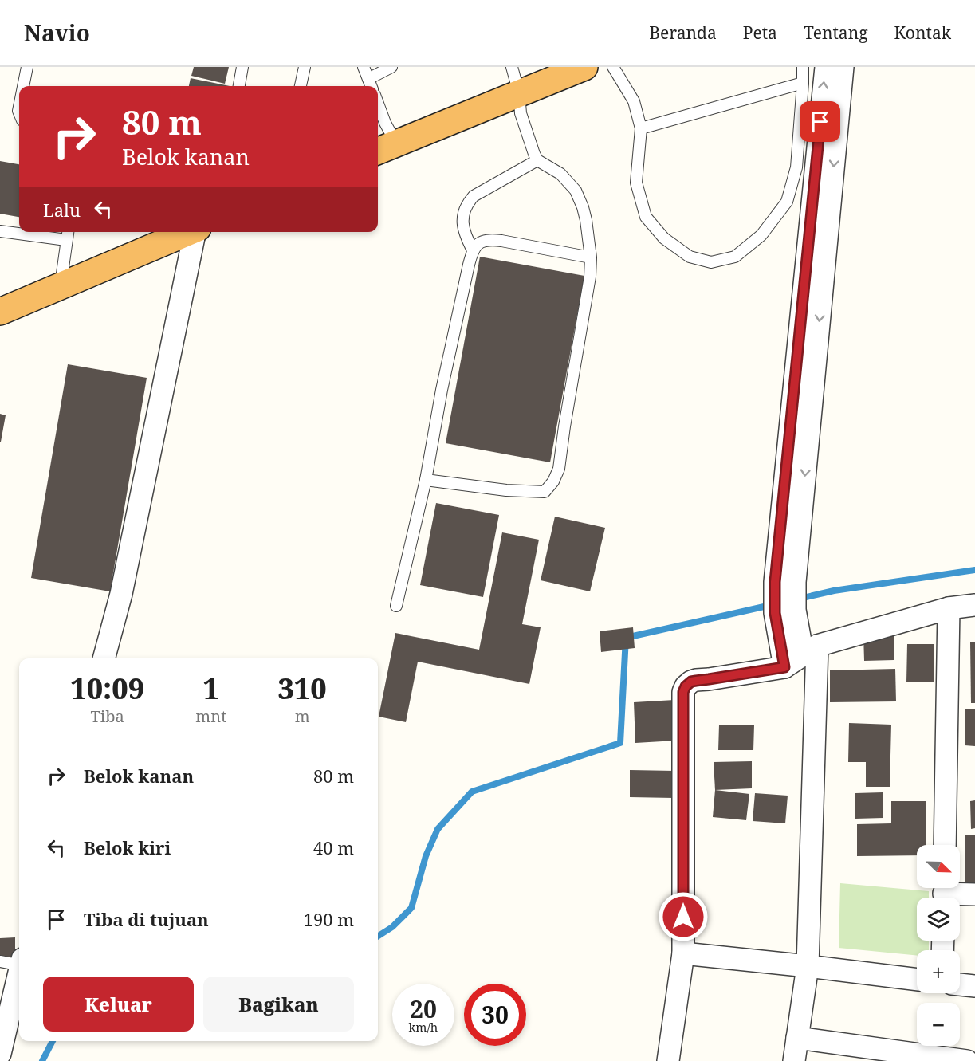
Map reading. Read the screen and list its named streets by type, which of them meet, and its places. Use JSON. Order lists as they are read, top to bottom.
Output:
{
  "north": "bottom right",
  "page": {
    "header": "Navio",
    "nav": [
      "Beranda",
      "Peta",
      "Tentang",
      "Kontak"
    ],
    "turn": ["80 m", "Belok kanan"],
    "then": "Lalu",
    "eta": [
      "10:09",
      "Tiba",
      "1",
      "mnt",
      "310",
      "m"
    ],
    "list": [
      {
        "name": "Belok kanan",
        "value": "80 m"
      },
      {
        "name": "Belok kiri",
        "value": "40 m"
      },
      {
        "name": "Tiba di tujuan",
        "value": "190 m"
      }
    ],
    "map_buttons": ["+", "−"],
    "buttons": ["Keluar", "Bagikan"],
    "speed": "20 km/h",
    "limit": "30"
  }
}
